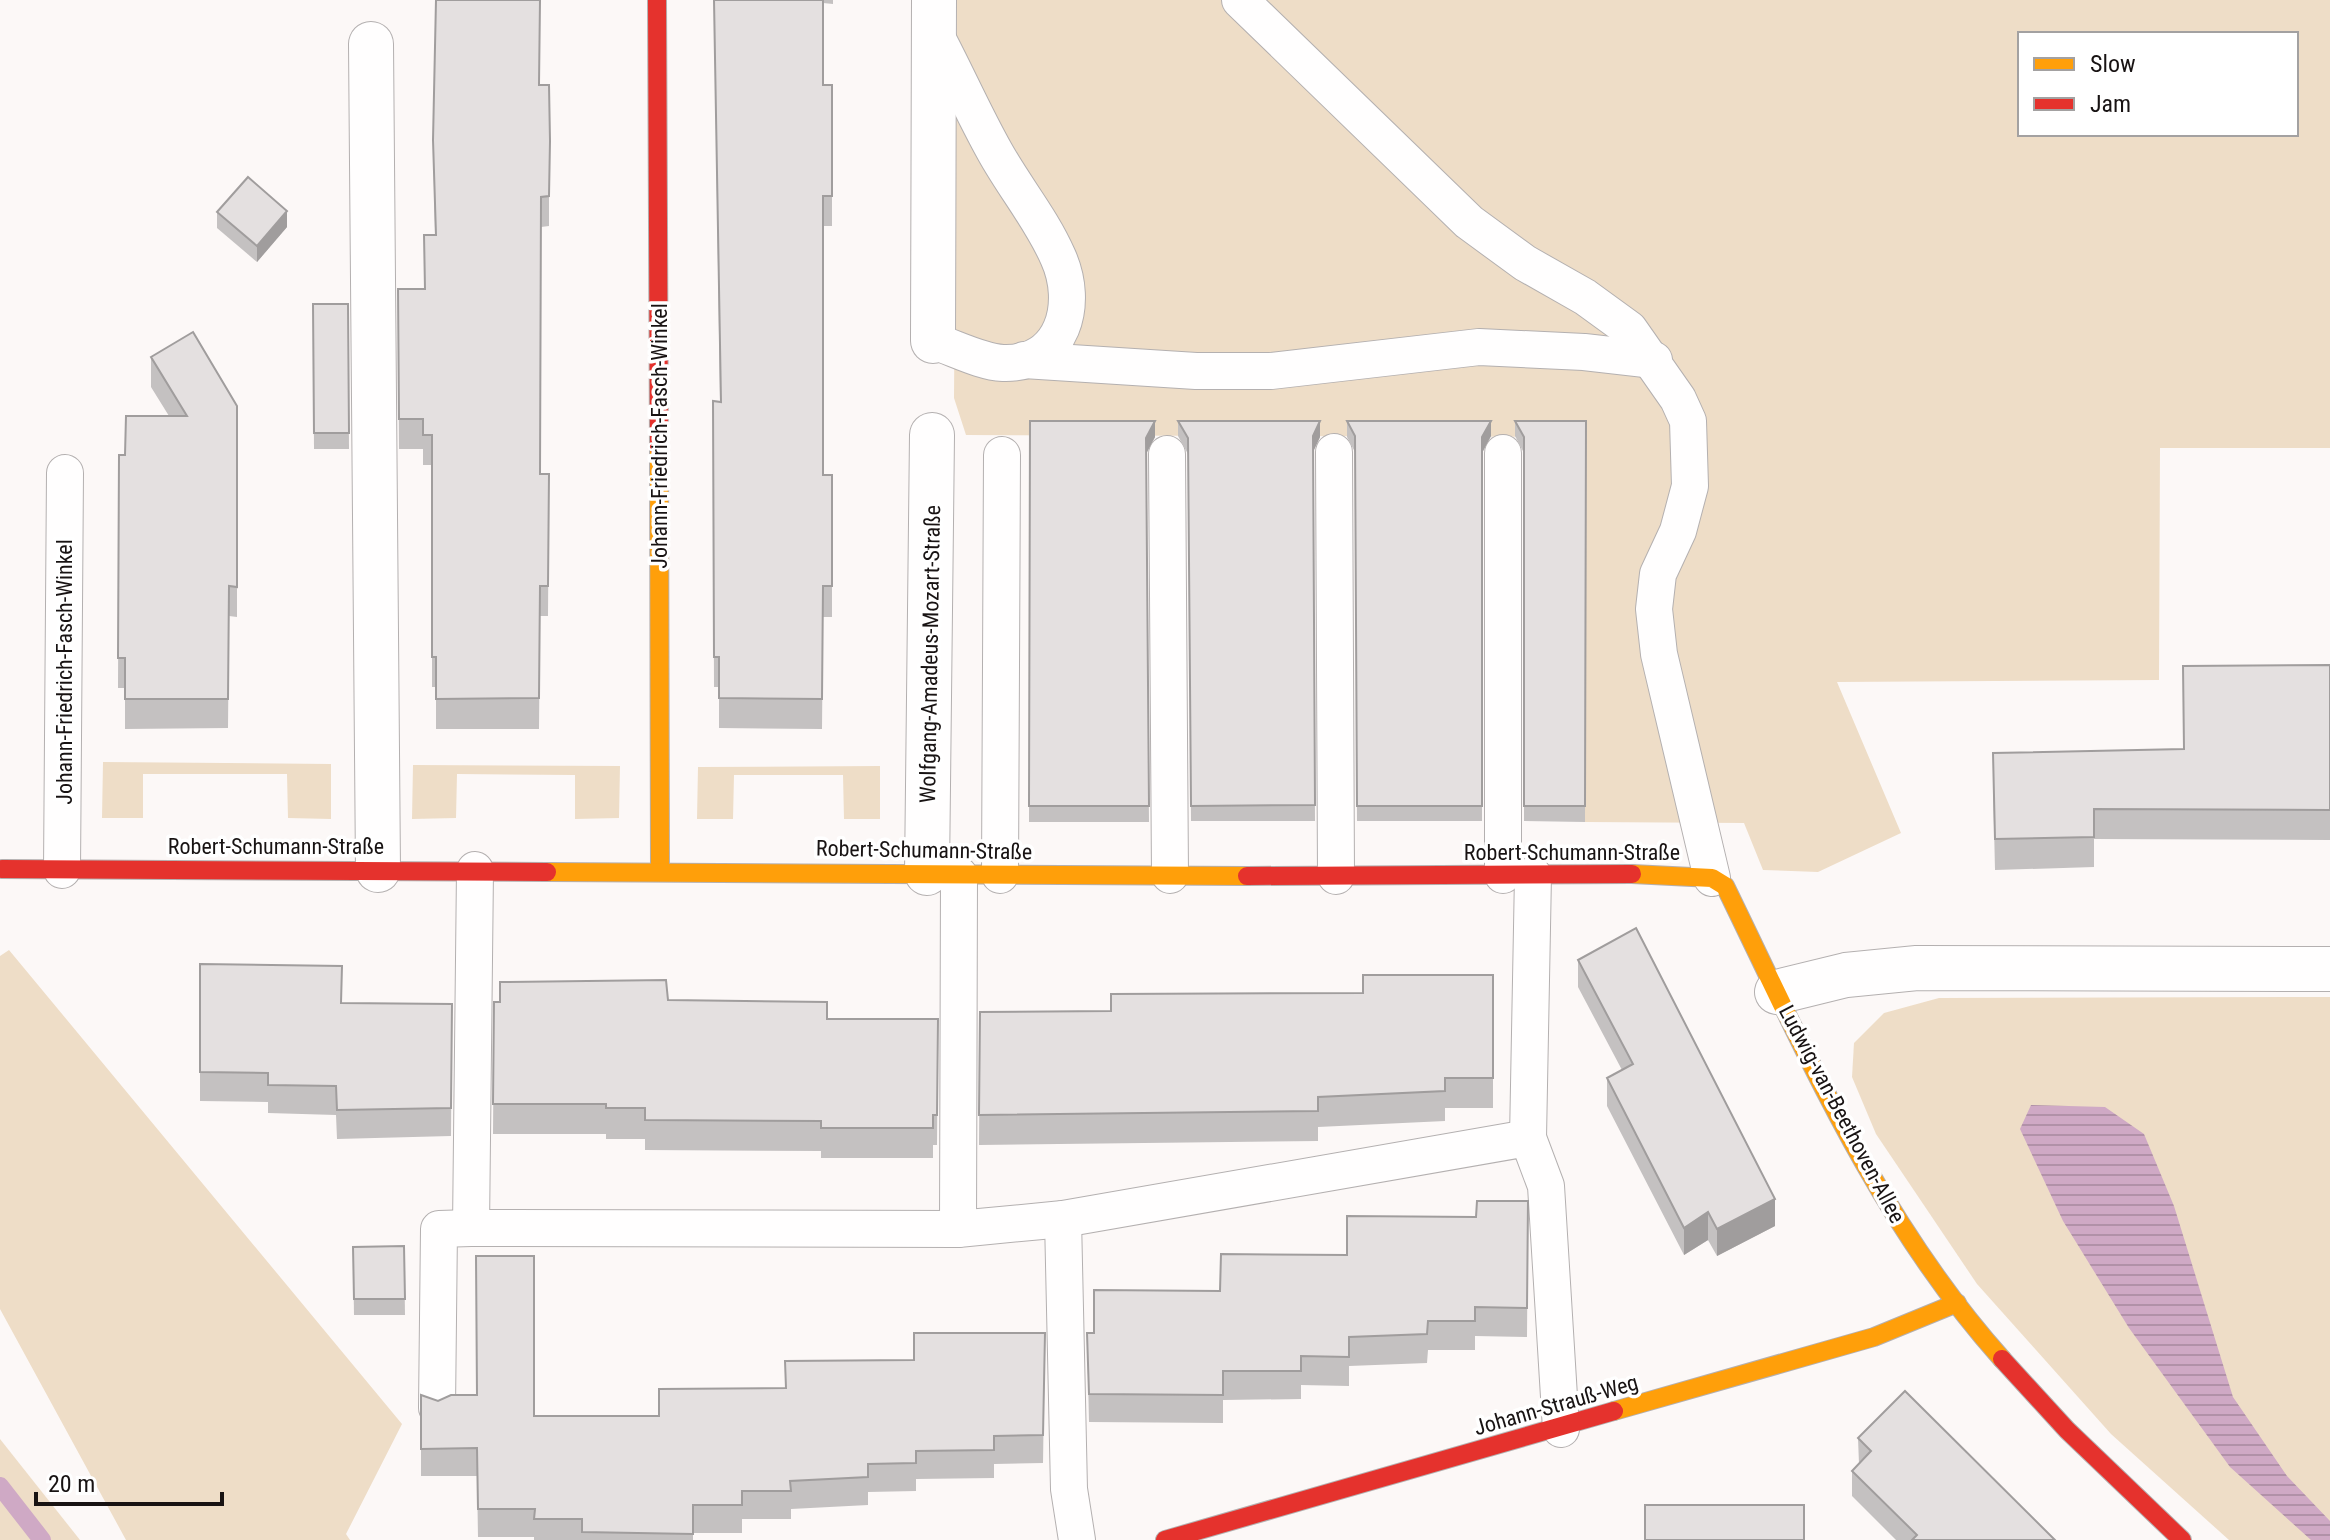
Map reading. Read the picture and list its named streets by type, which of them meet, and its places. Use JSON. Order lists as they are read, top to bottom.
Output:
{
  "streets": {
    "street": [
      "Johann-Friedrich-Fasch-Winkel",
      "Wolfgang-Amadeus-Mozart-Straße",
      "Robert-Schumann-Straße",
      "Ludwig-van-Beethoven-Allee",
      "Johann-Strauß-Weg"
    ]
  },
  "crossings": [
    ["Johann-Friedrich-Fasch-Winkel", "Robert-Schumann-Straße"],
    ["Wolfgang-Amadeus-Mozart-Straße", "Robert-Schumann-Straße"],
    ["Ludwig-van-Beethoven-Allee", "Johann-Strauß-Weg"]
  ],
  "legend": ["Slow", "Jam"],
  "scale_bar": "20 m"
}
